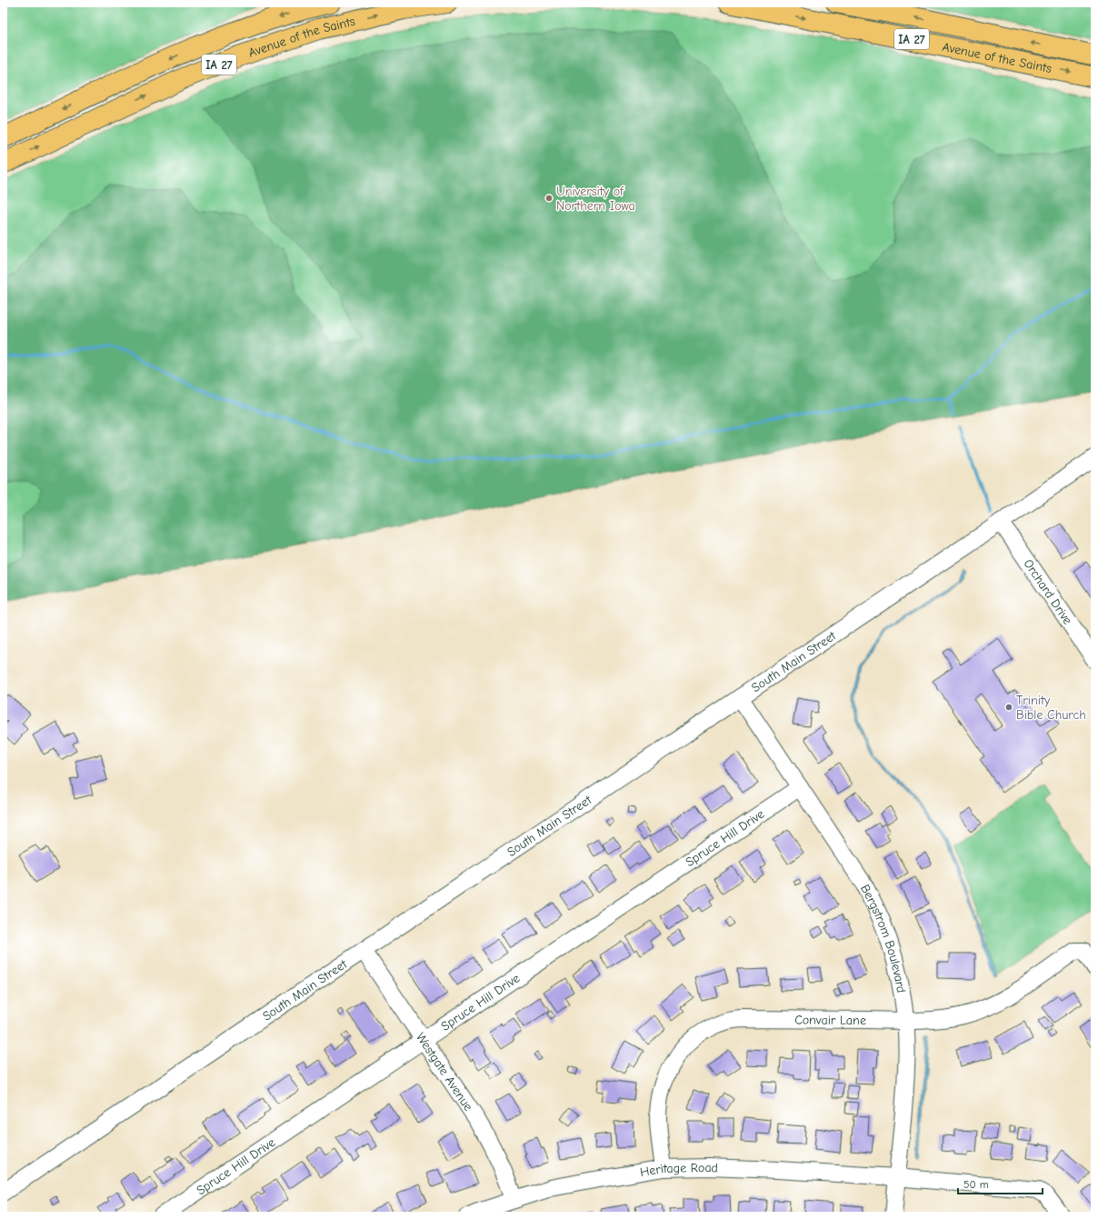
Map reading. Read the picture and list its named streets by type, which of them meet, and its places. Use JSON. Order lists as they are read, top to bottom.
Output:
{
  "streets": {
    "highway": ["Avenue of the Saints", "IA 27"],
    "street": [
      "Orchard Drive",
      "South Main Street",
      "Spruce Hill Drive",
      "Bergstrom Boulevard",
      "Convair Lane",
      "Westgate Avenue",
      "Heritage Road"
    ]
  },
  "crossings": [
    ["Orchard Drive", "South Main Street"],
    ["South Main Street", "Bergstrom Boulevard"],
    ["South Main Street", "Westgate Avenue"],
    ["Spruce Hill Drive", "Bergstrom Boulevard"],
    ["Spruce Hill Drive", "Westgate Avenue"],
    ["Bergstrom Boulevard", "Convair Lane"],
    ["Bergstrom Boulevard", "Heritage Road"],
    ["Convair Lane", "Heritage Road"],
    ["Westgate Avenue", "Heritage Road"]
  ],
  "places": ["University of Northern Iowa", "Trinity Bible Church"],
  "scale_bar": "50 m"
}
